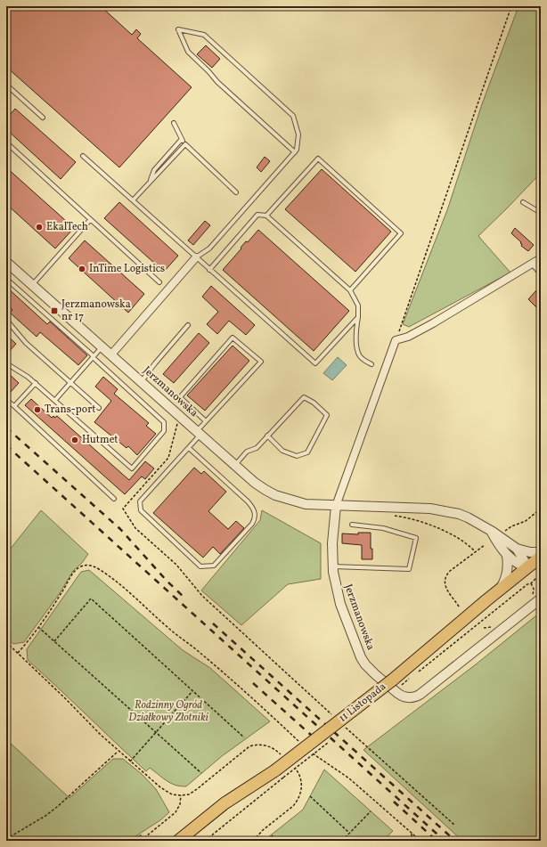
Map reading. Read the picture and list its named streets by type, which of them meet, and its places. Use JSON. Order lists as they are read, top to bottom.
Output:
{
  "streets": {
    "main road": ["11 Listopada"],
    "street": ["Jerzmanowska"]
  },
  "crossings": [
    ["Jerzmanowska", "11 Listopada"]
  ],
  "parks": ["Rodzinny Ogród Działkowy Złotniki"],
  "places": {
    "other": [
      "EkalTech",
      "InTime Logistics",
      "Trans-port",
      "Hutmet"
    ],
    "transit": ["Jerzmanowska nr 17"]
  }
}
